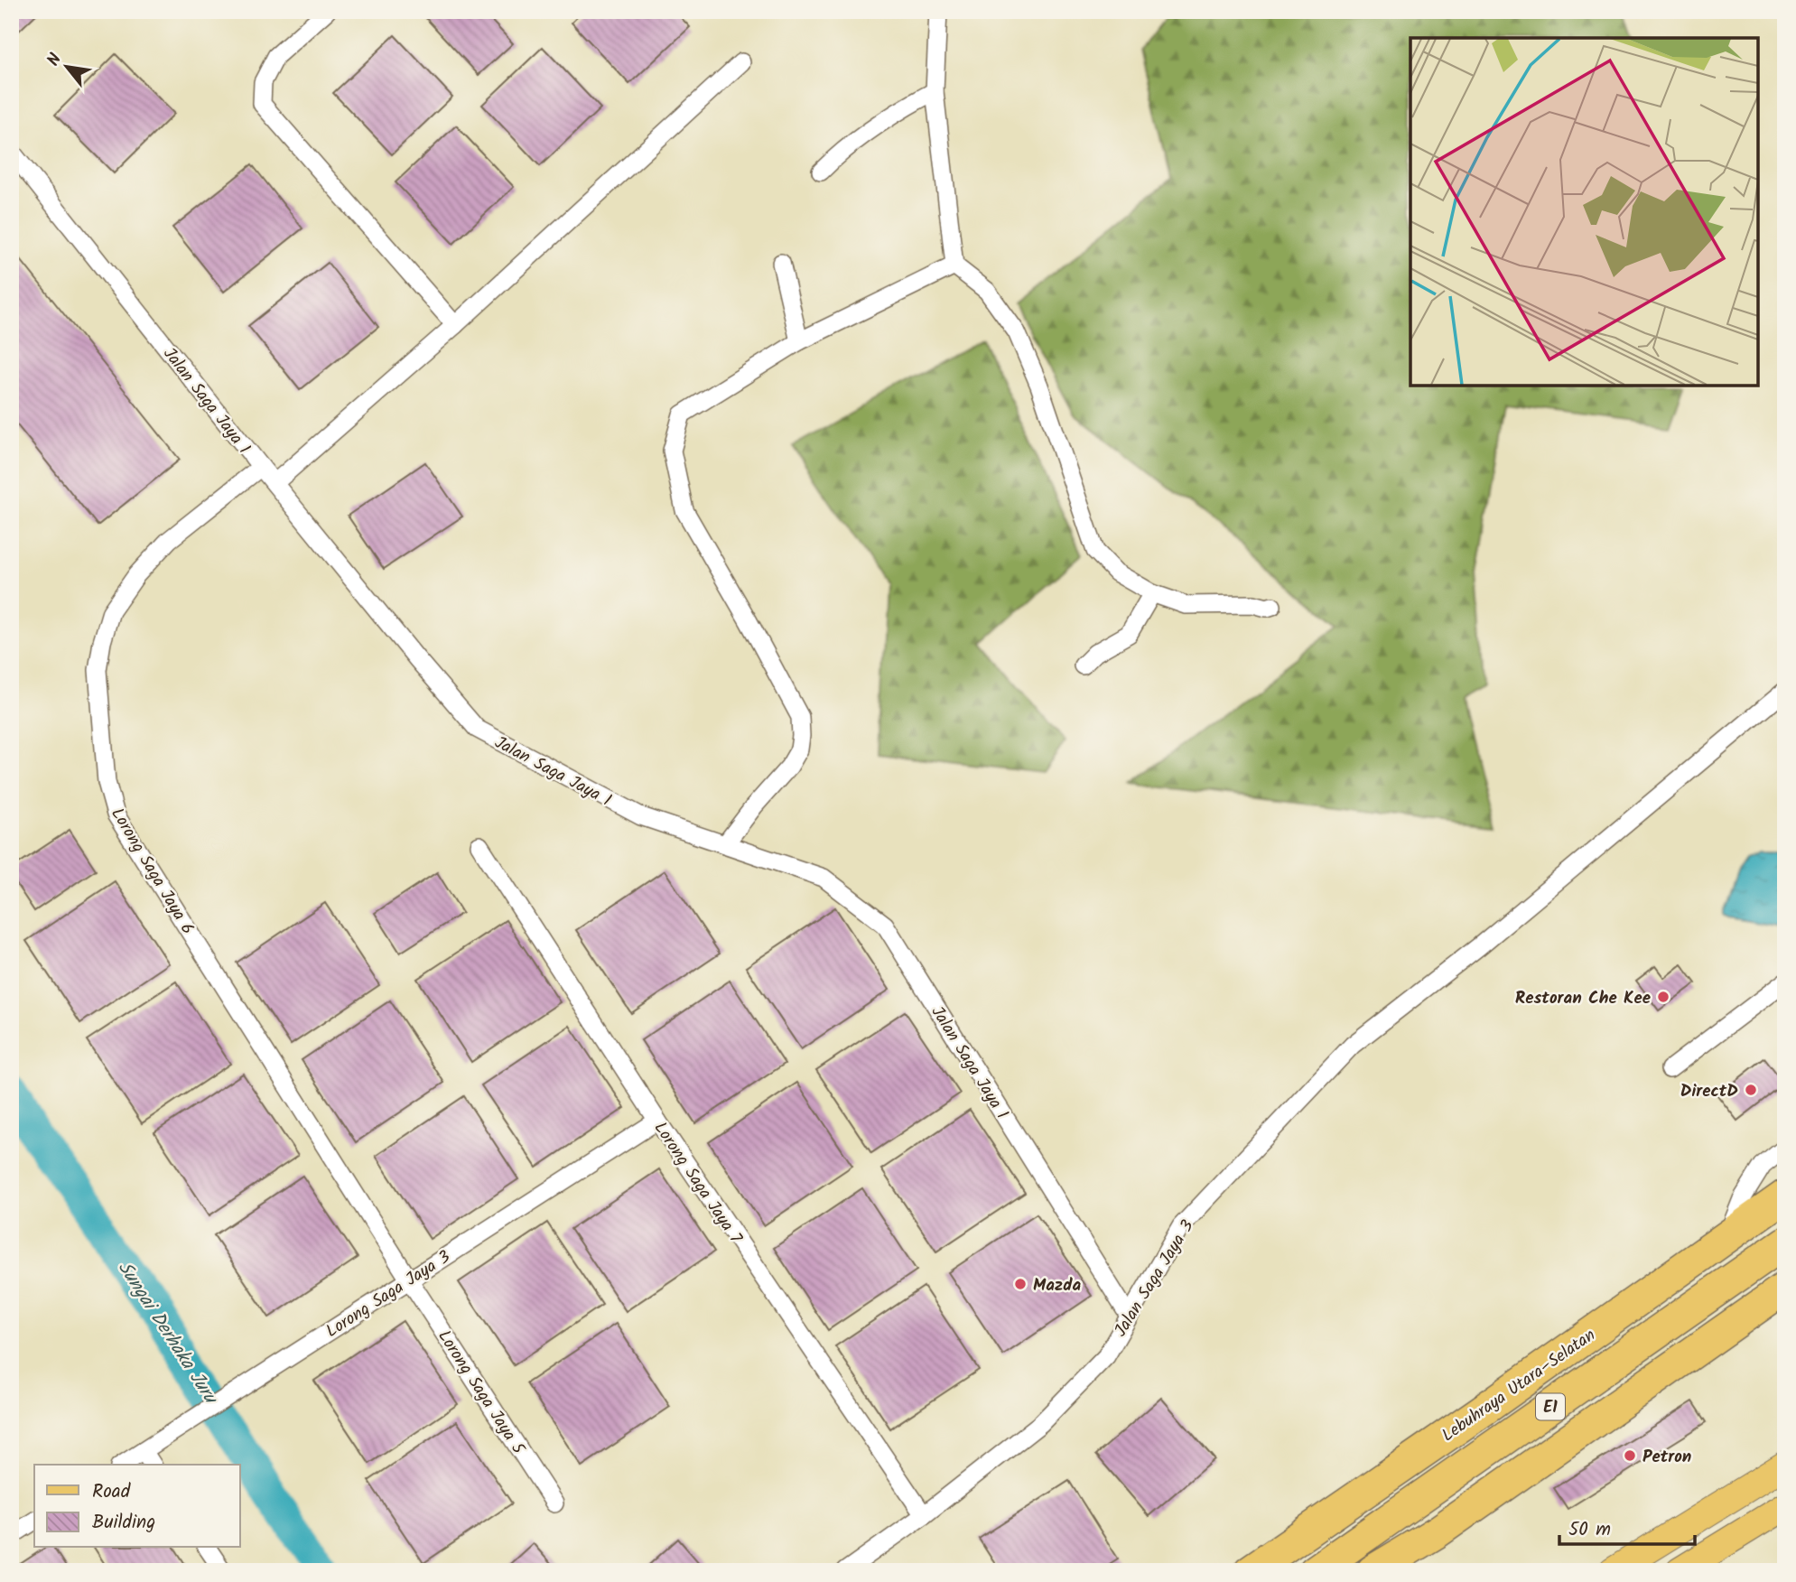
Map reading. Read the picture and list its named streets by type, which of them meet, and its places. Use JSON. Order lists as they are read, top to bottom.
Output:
{
  "streets": {
    "highway": ["Lebuhraya Utara–Selatan", "E1"],
    "street": [
      "Jalan Saga Jaya 1",
      "Lorong Saga Jaya 6",
      "Lorong Saga Jaya 7",
      "Jalan Saga Jaya 3",
      "Lorong Saga Jaya 3",
      "Lorong Saga Jaya 5"
    ]
  },
  "crossings": [
    ["Jalan Saga Jaya 1", "Lorong Saga Jaya 6"],
    ["Jalan Saga Jaya 1", "Jalan Saga Jaya 3"],
    ["Lorong Saga Jaya 6", "Lorong Saga Jaya 3"],
    ["Lorong Saga Jaya 6", "Lorong Saga Jaya 5"],
    ["Lorong Saga Jaya 7", "Jalan Saga Jaya 3"],
    ["Lorong Saga Jaya 7", "Lorong Saga Jaya 3"],
    ["Lorong Saga Jaya 3", "Lorong Saga Jaya 5"]
  ],
  "water": ["Sungai Derhaka Juru"],
  "places": [
    "Restoran Che Kee",
    "DirectD",
    "Mazda",
    "Petron"
  ],
  "legend": ["Road", "Building"],
  "scale_bar": "50 m",
  "north": "top left"
}
